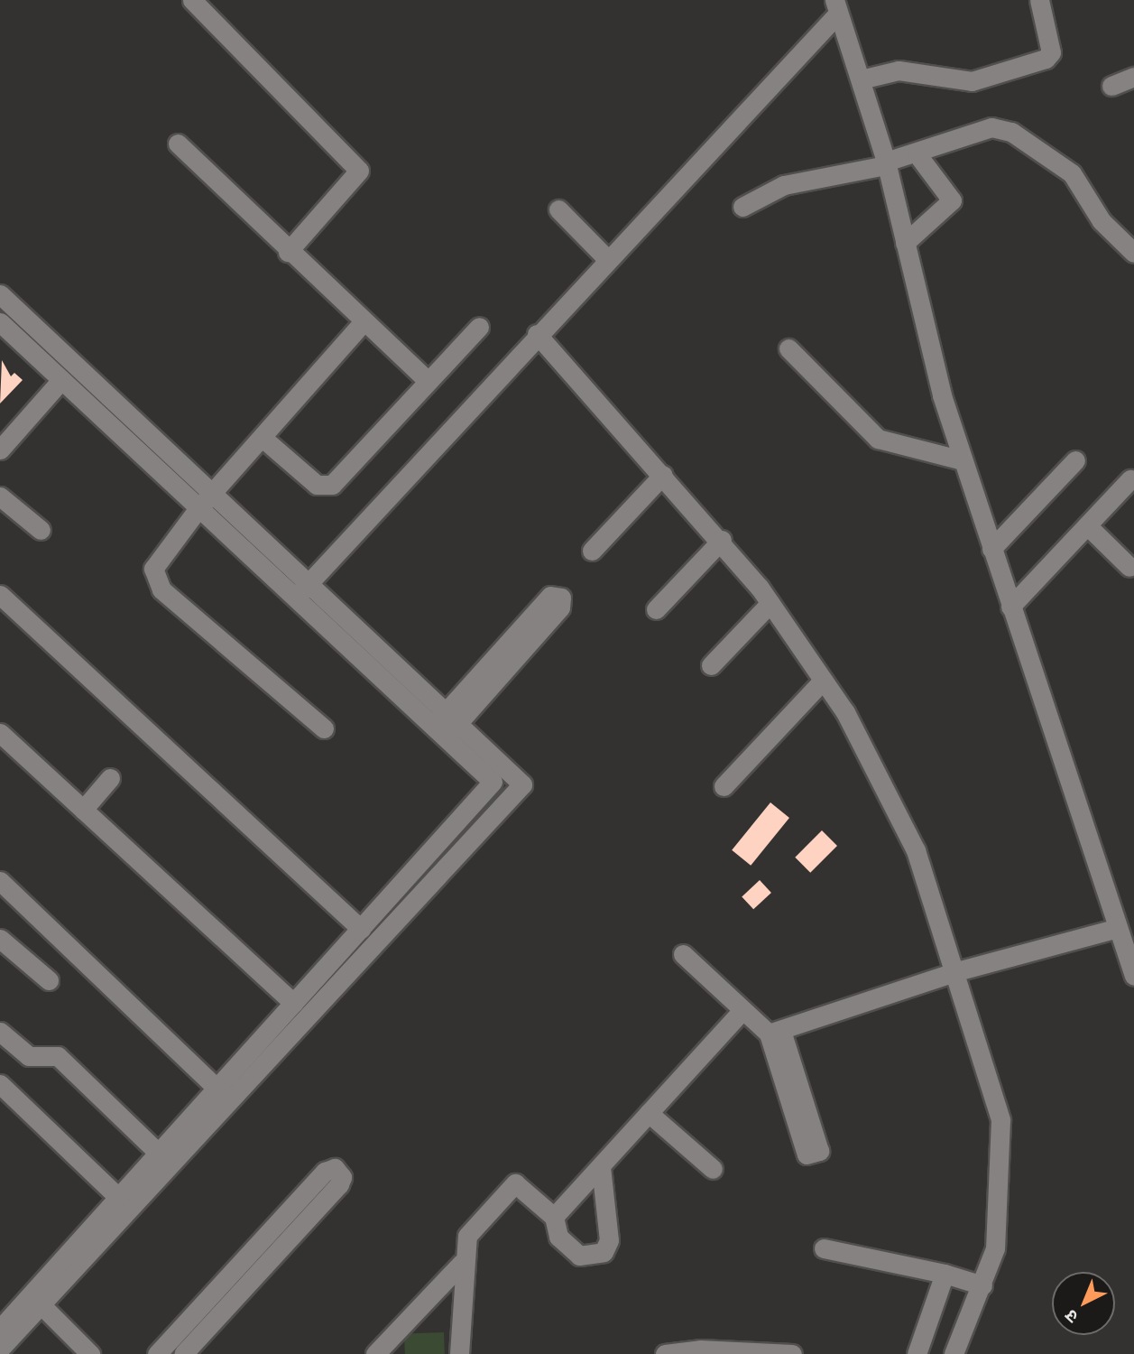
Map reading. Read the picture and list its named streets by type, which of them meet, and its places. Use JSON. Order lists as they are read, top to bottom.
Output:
{
  "north": "bottom left"
}
